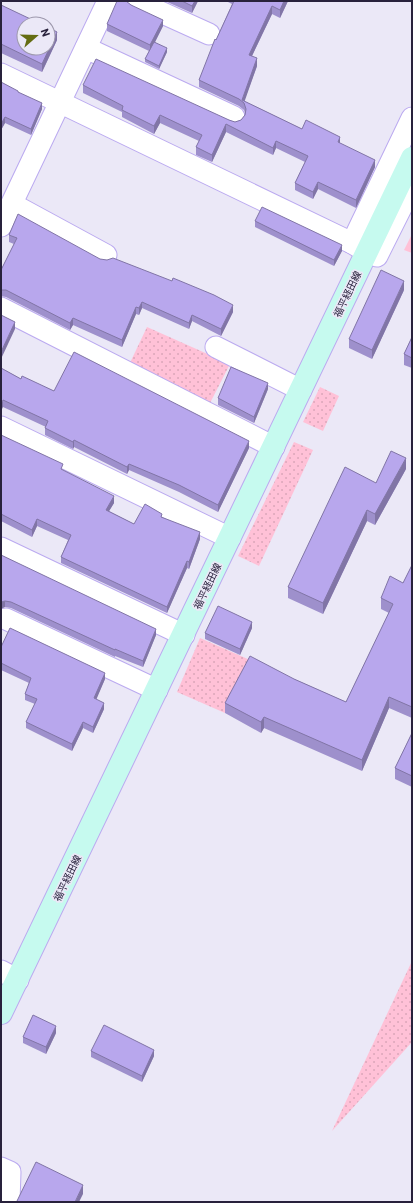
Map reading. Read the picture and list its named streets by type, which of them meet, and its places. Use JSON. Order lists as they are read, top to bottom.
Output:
{
  "streets": {
    "main road": ["福平経田線"]
  },
  "north": "right"
}
